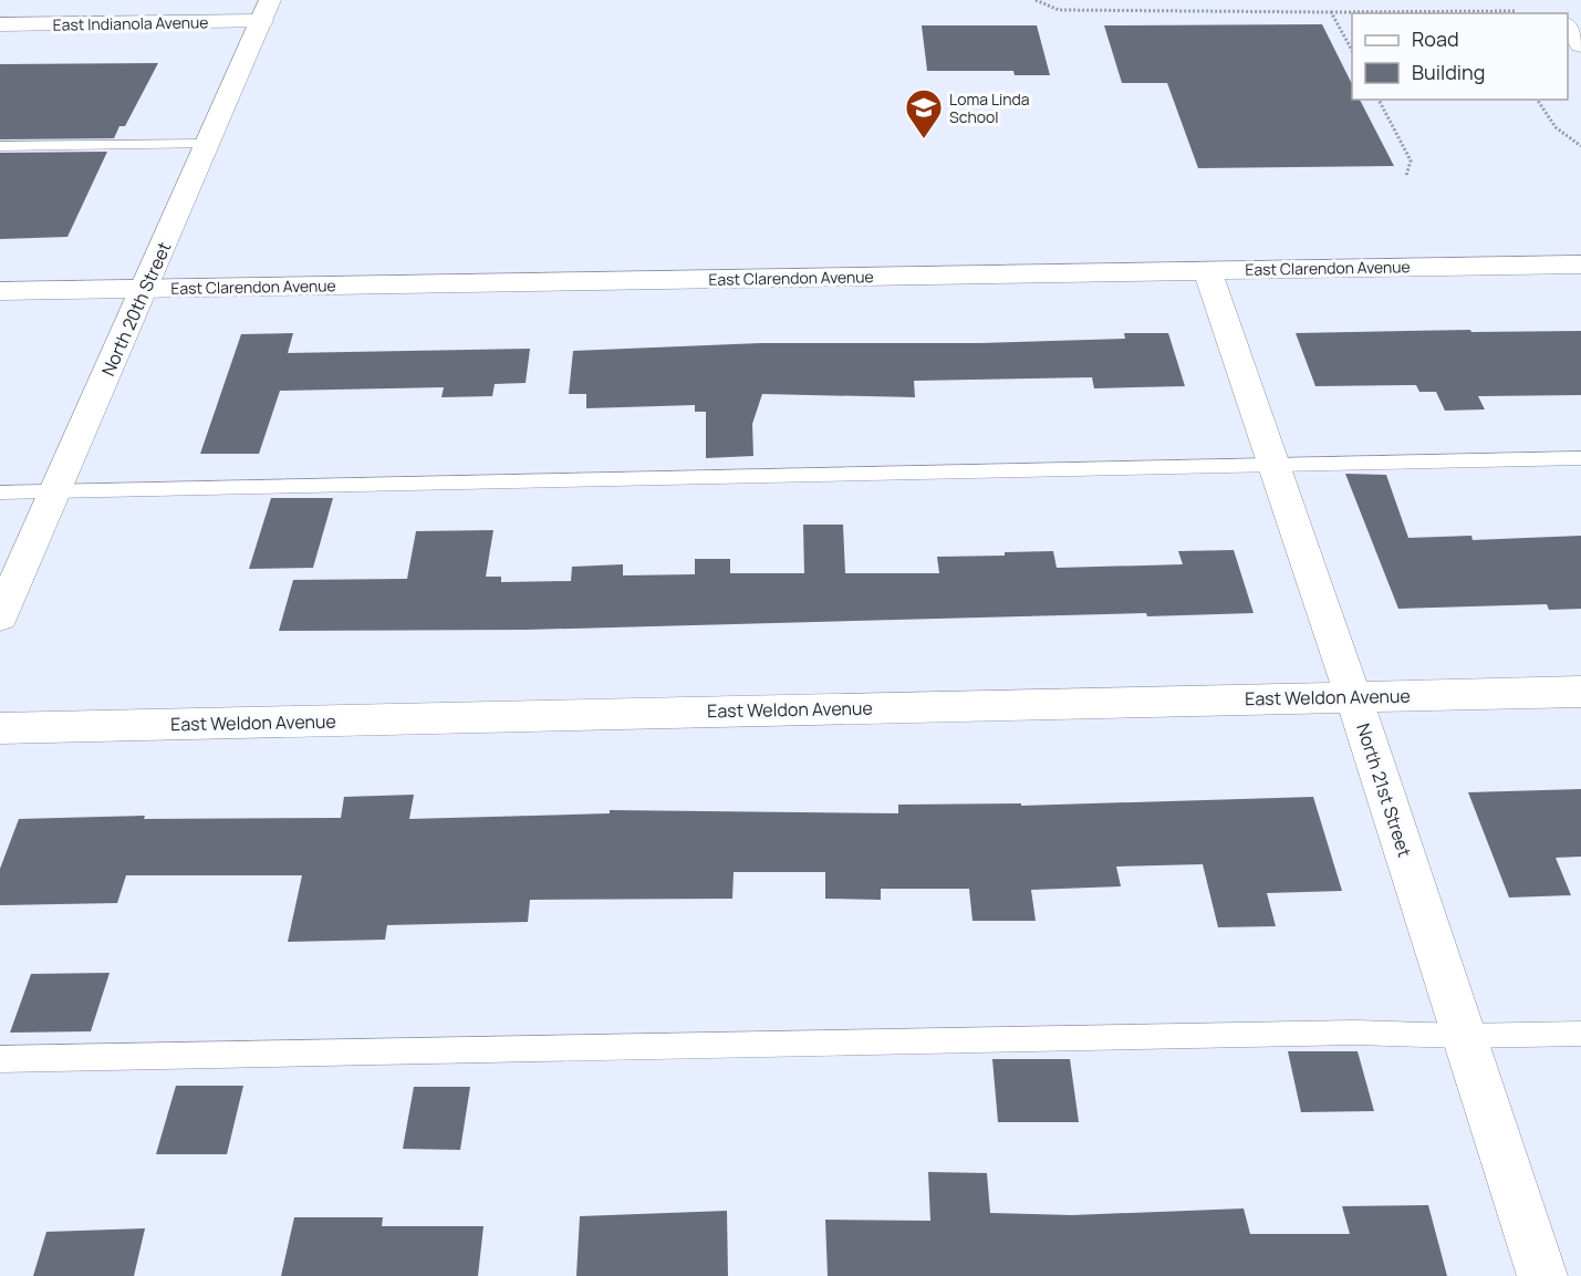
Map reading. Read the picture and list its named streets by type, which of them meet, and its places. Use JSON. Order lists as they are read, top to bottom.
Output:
{
  "streets": {
    "street": [
      "East Indianola Avenue",
      "East Clarendon Avenue",
      "North 20th Street",
      "East Weldon Avenue",
      "North 21st Street"
    ]
  },
  "crossings": [
    ["East Indianola Avenue", "North 20th Street"],
    ["East Clarendon Avenue", "North 20th Street"],
    ["East Clarendon Avenue", "North 21st Street"],
    ["East Weldon Avenue", "North 21st Street"]
  ],
  "places": {
    "school or university": ["Loma Linda School"]
  },
  "legend": ["Road", "Building"]
}
